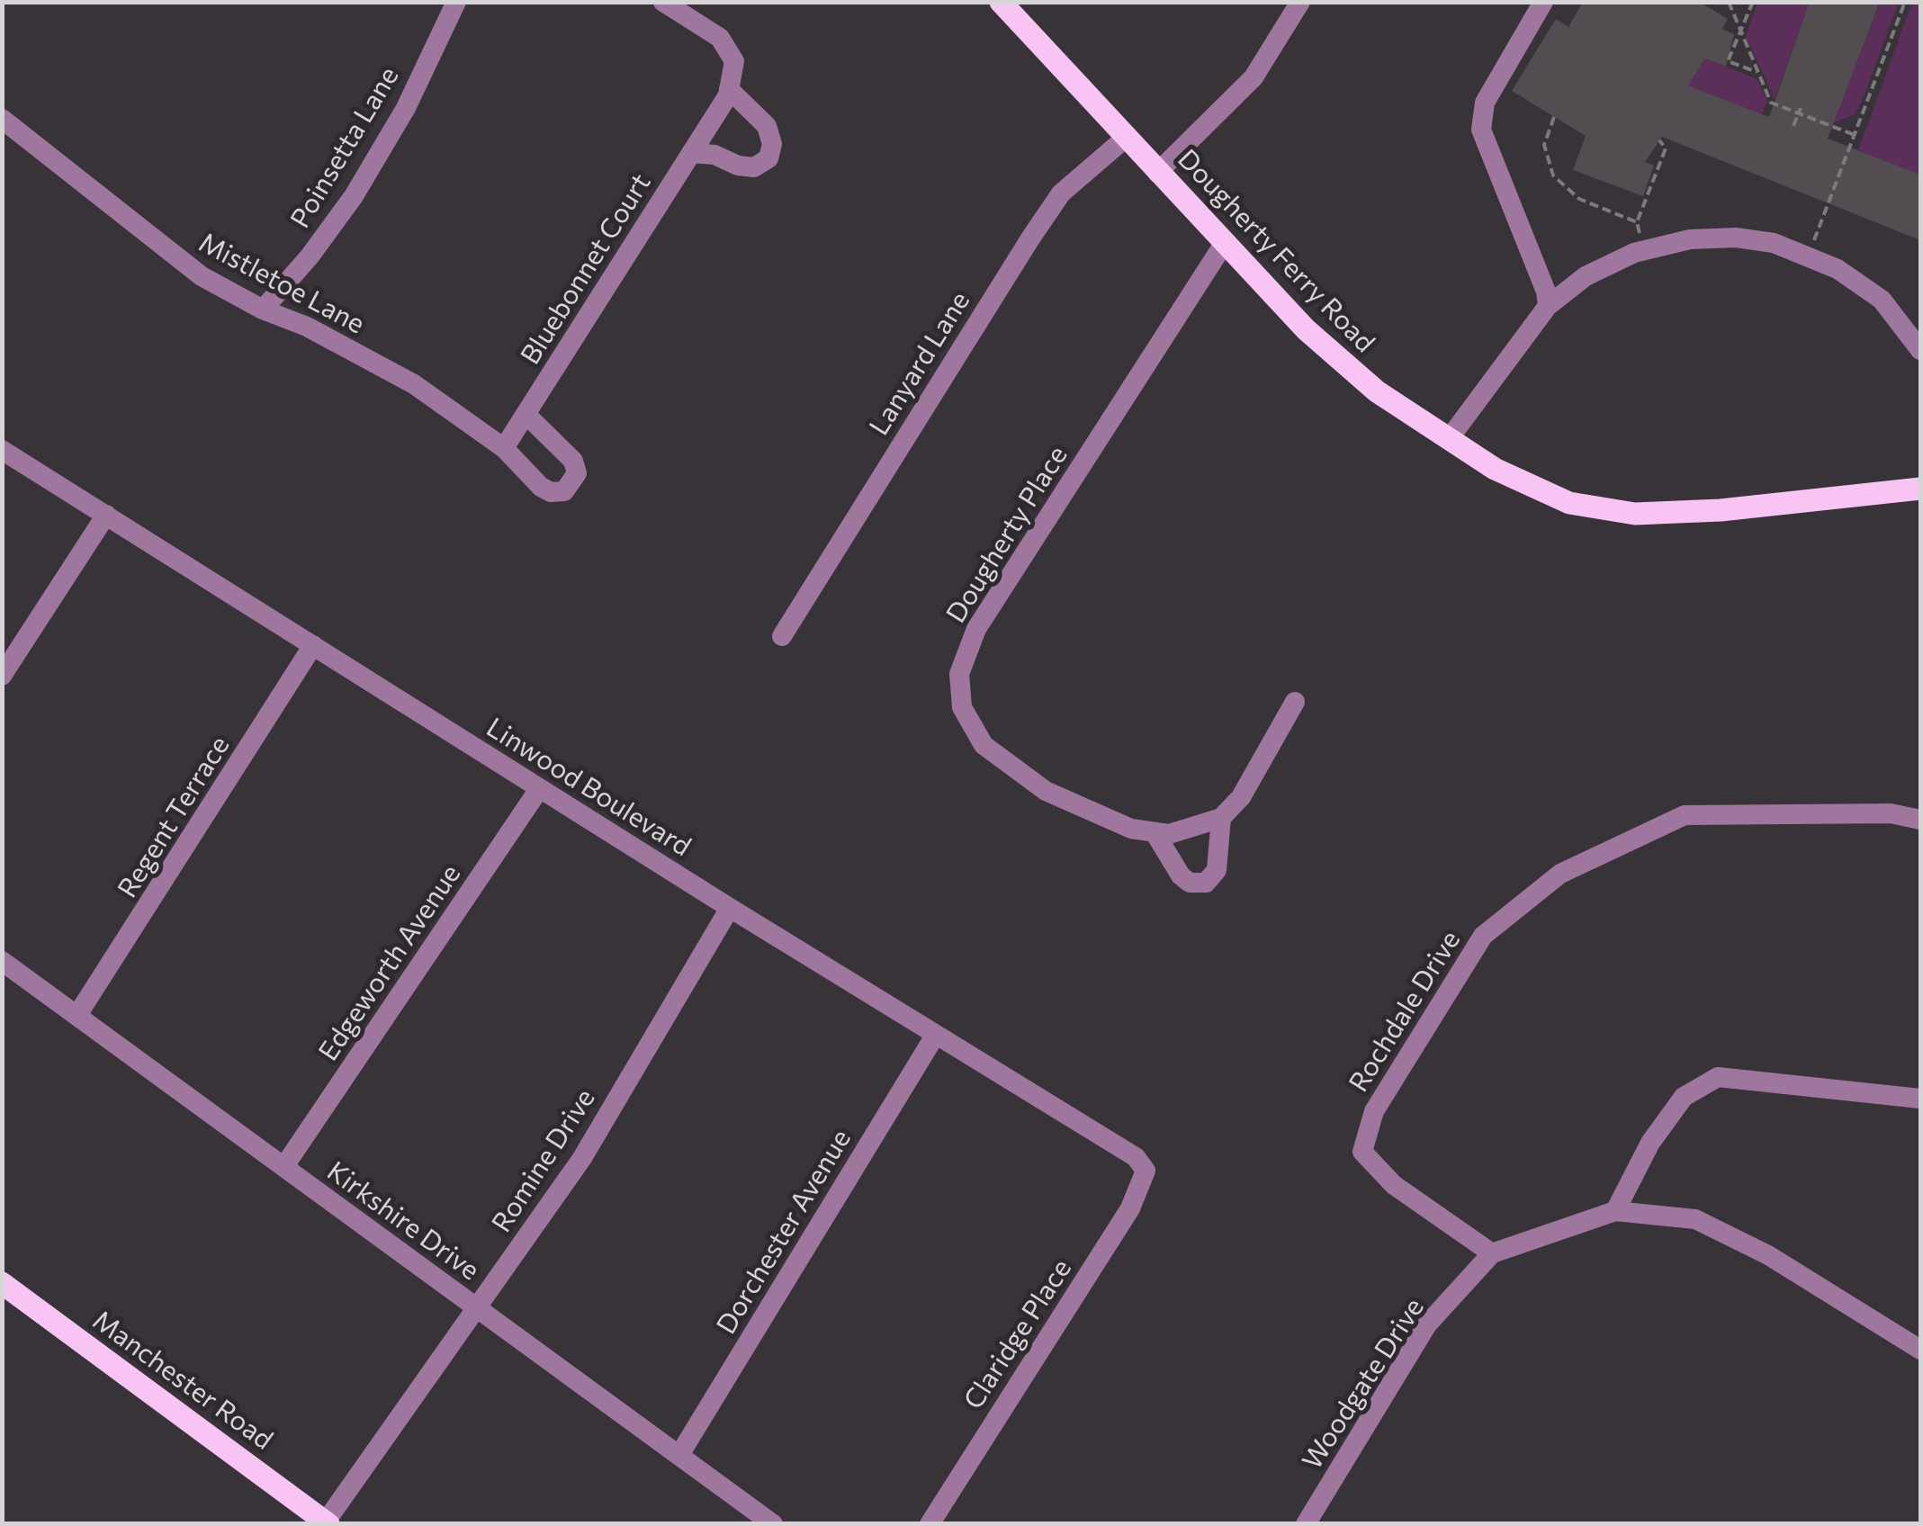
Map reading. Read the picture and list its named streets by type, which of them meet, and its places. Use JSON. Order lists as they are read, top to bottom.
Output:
{
  "streets": {
    "main road": ["Dougherty Ferry Road", "Manchester Road"],
    "street": [
      "Poinsetta Lane",
      "Bluebonnet Court",
      "Mistletoe Lane",
      "Lanyard Lane",
      "Dougherty Place",
      "Linwood Boulevard",
      "Regent Terrace",
      "Edgeworth Avenue",
      "Rochdale Drive",
      "Romine Drive",
      "Kirkshire Drive",
      "Dorchester Avenue",
      "Claridge Place",
      "Woodgate Drive"
    ]
  },
  "crossings": [
    ["Poinsetta Lane", "Mistletoe Lane"],
    ["Dougherty Ferry Road", "Lanyard Lane"],
    ["Dougherty Ferry Road", "Dougherty Place"],
    ["Bluebonnet Court", "Mistletoe Lane"],
    ["Linwood Boulevard", "Regent Terrace"],
    ["Linwood Boulevard", "Edgeworth Avenue"],
    ["Linwood Boulevard", "Romine Drive"],
    ["Linwood Boulevard", "Dorchester Avenue"],
    ["Linwood Boulevard", "Claridge Place"],
    ["Regent Terrace", "Kirkshire Drive"],
    ["Edgeworth Avenue", "Kirkshire Drive"],
    ["Rochdale Drive", "Woodgate Drive"],
    ["Romine Drive", "Kirkshire Drive"],
    ["Romine Drive", "Manchester Road"],
    ["Kirkshire Drive", "Dorchester Avenue"]
  ]
}
